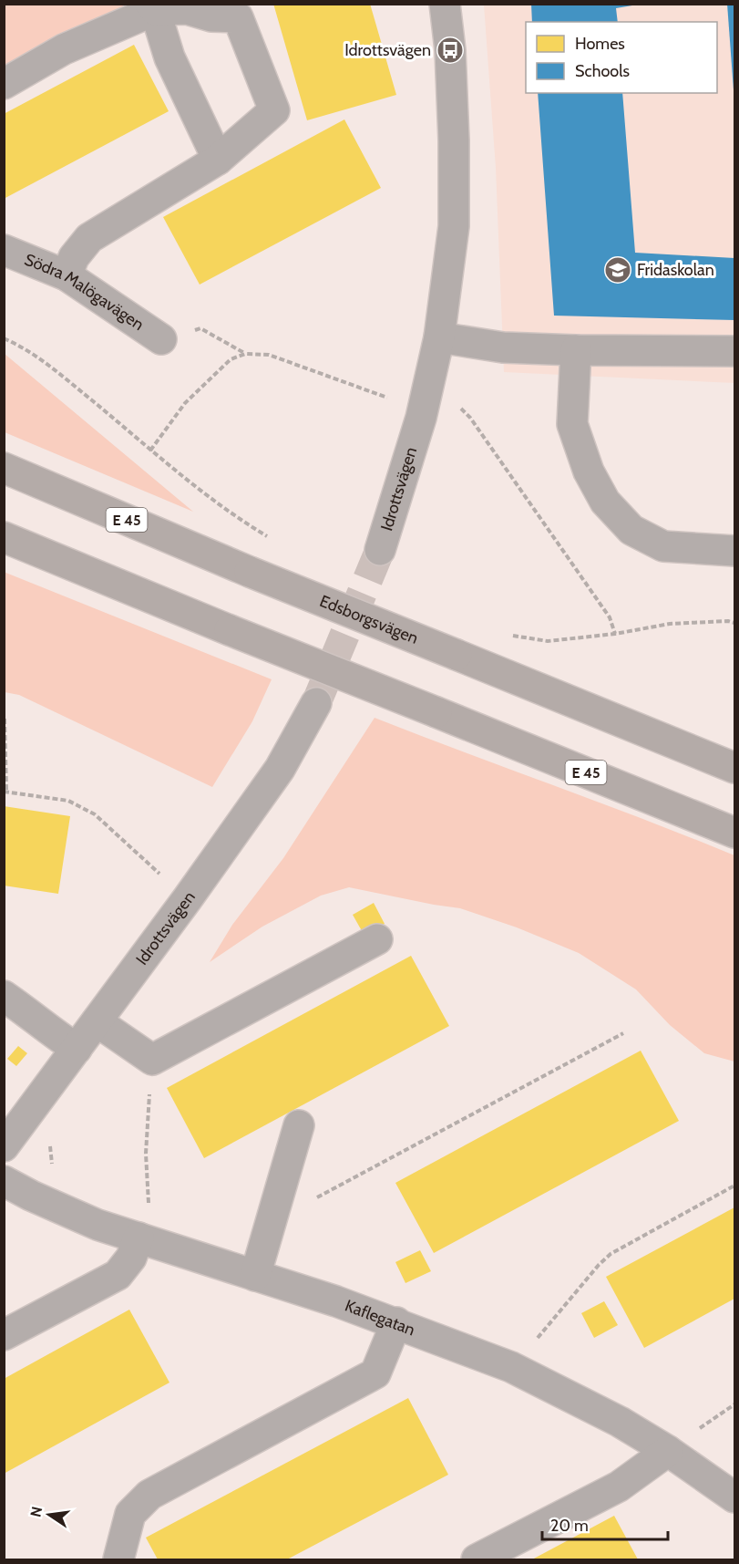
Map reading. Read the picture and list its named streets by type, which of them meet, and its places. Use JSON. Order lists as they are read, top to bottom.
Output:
{
  "streets": {
    "highway": ["E 45", "Edsborgsvägen"],
    "street": ["Södra Malögavägen", "Idrottsvägen", "Kaflegatan"]
  },
  "places": {
    "bus stop": ["Idrottsvägen"],
    "school or university": ["Fridaskolan"]
  },
  "legend": ["Homes", "Schools"],
  "scale_bar": "20 m",
  "north": "left"
}
